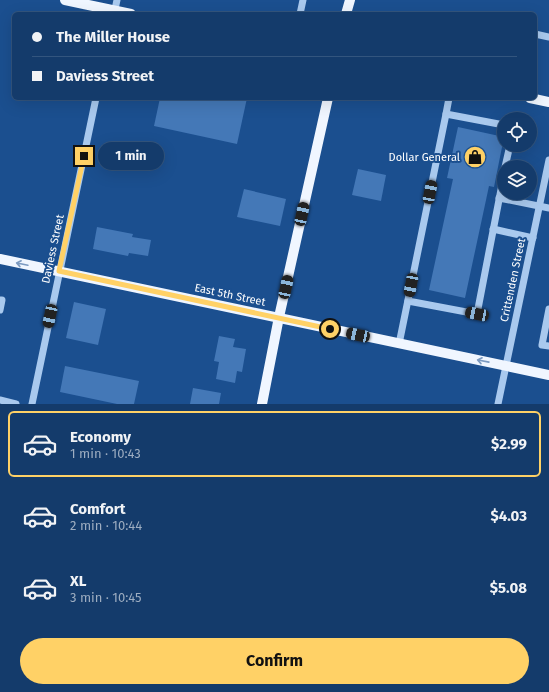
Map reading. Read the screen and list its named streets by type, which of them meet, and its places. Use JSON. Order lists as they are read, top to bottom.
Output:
{
  "streets": {
    "main road": ["East 5th Street"],
    "street": ["Daviess Street", "Crittenden Street"]
  },
  "crossings": [
    ["Daviess Street", "East 5th Street"],
    ["Crittenden Street", "East 5th Street"]
  ],
  "places": {
    "shop": ["Dollar General"]
  },
  "page": {
    "banner": ["The Miller House", "Daviess Street"],
    "bubble": "1 min",
    "list": [
      {
        "name": "Economy",
        "note": "1 min · 10:43",
        "value": "$2.99"
      },
      {
        "name": "Comfort",
        "note": "2 min · 10:44",
        "value": "$4.03"
      },
      {
        "name": "XL",
        "note": "3 min · 10:45",
        "value": "$5.08"
      }
    ],
    "buttons": "Confirm"
  }
}
